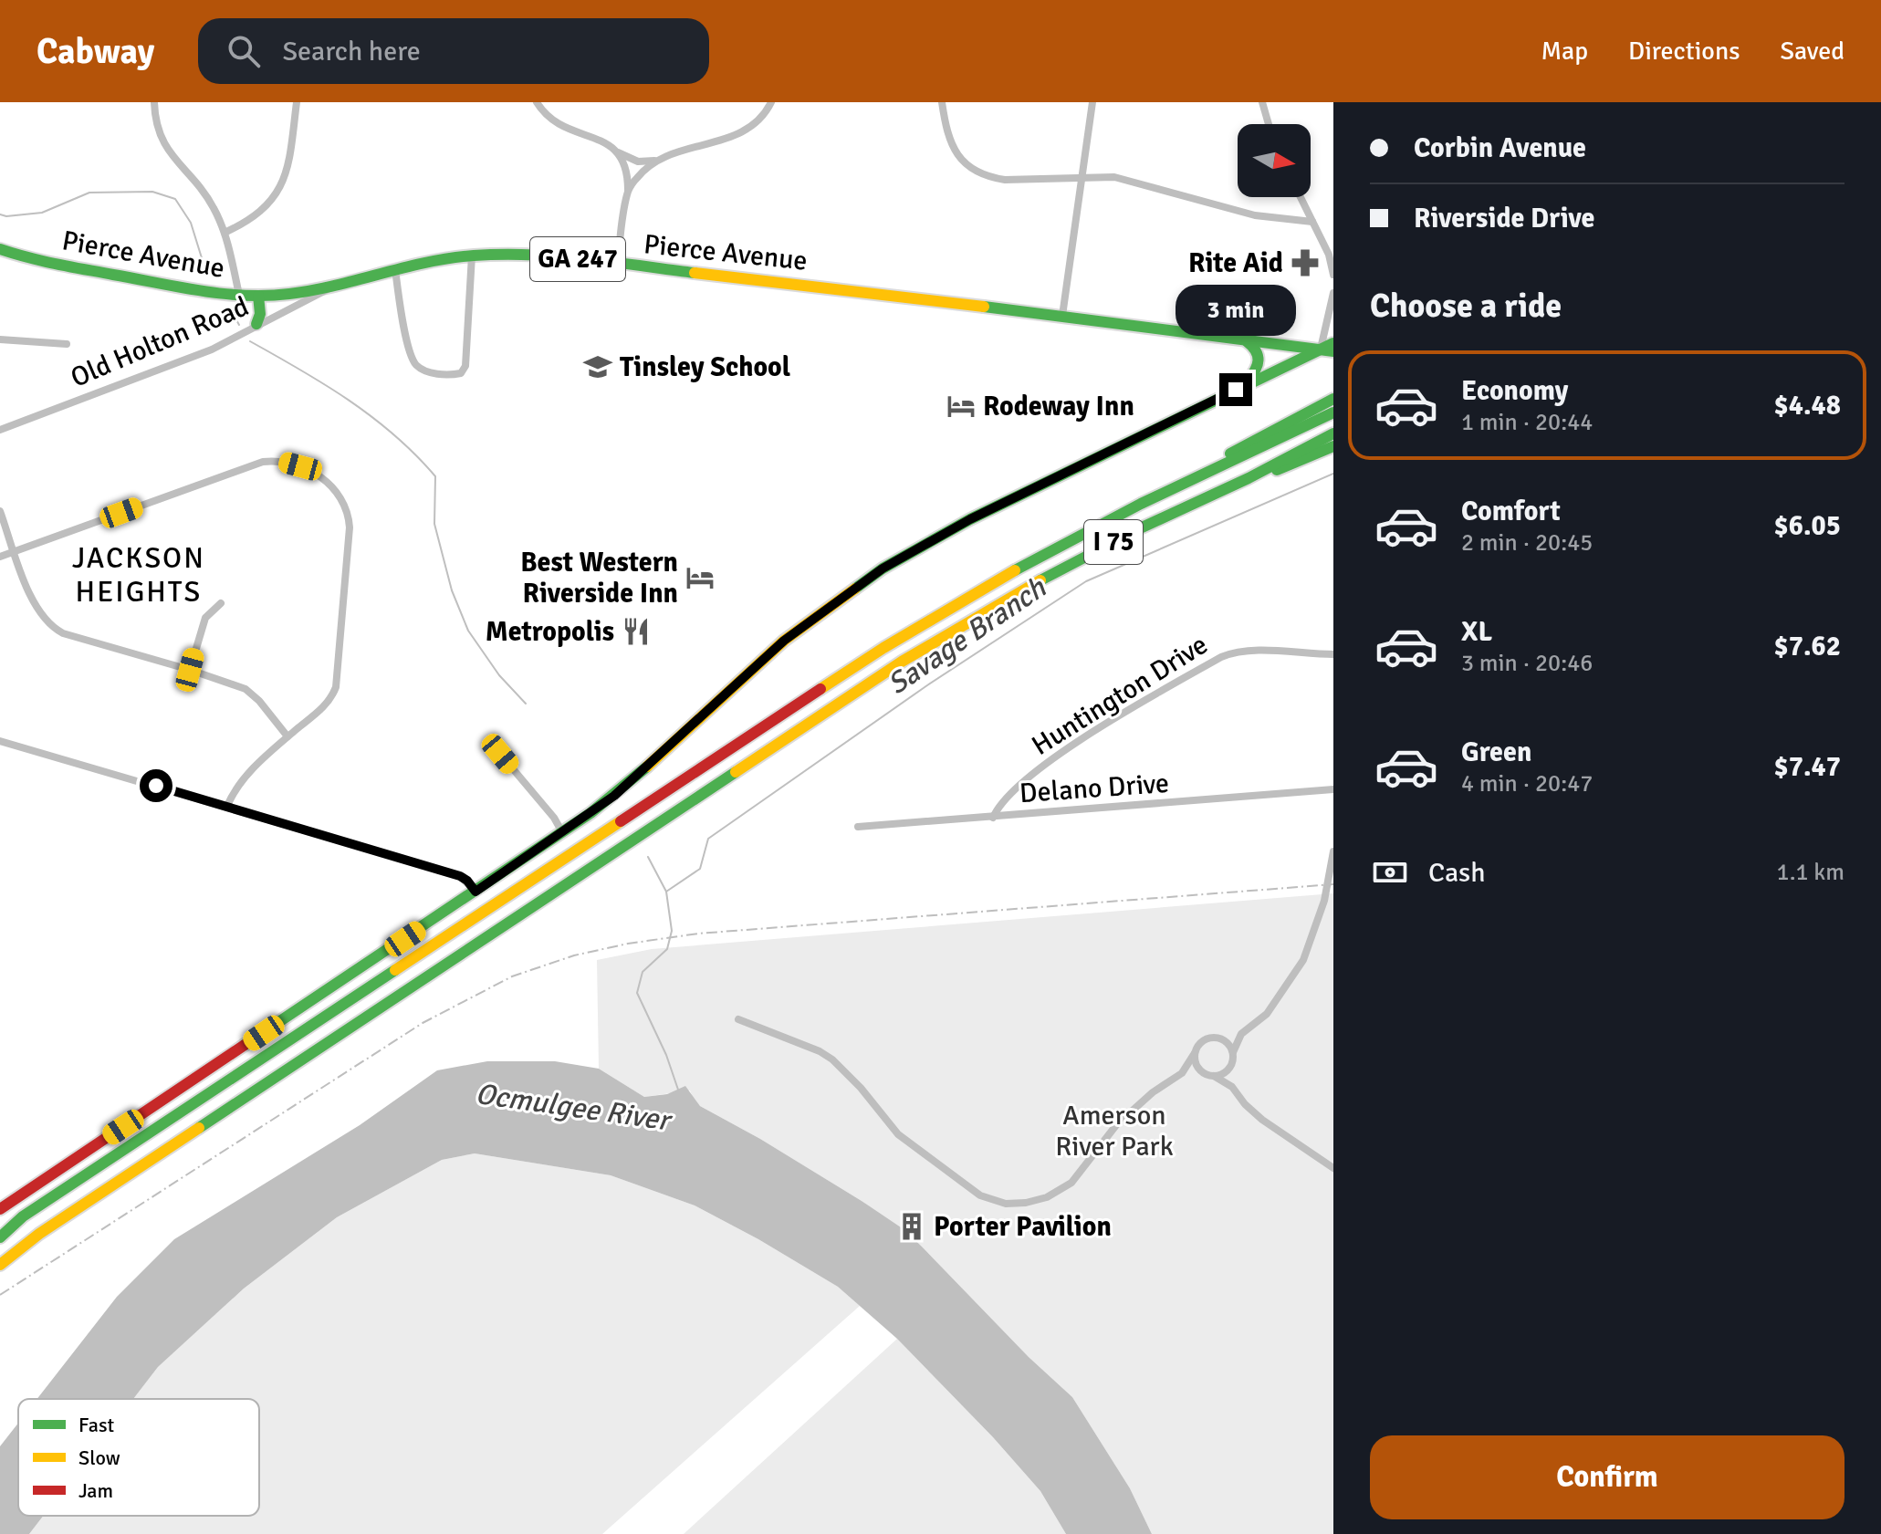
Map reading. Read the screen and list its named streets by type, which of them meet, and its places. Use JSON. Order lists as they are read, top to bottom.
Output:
{
  "streets": {
    "main road": ["Pierce Avenue", "GA 247", "I 75"],
    "street": ["Old Holton Road", "Huntington Drive", "Delano Drive"]
  },
  "crossings": [
    ["Pierce Avenue", "Old Holton Road"],
    ["Huntington Drive", "Delano Drive"]
  ],
  "districts": ["JACKSON HEIGHTS"],
  "water": ["Savage Branch", "Ocmulgee River"],
  "parks": ["Amerson River Park"],
  "places": {
    "pharmacy": ["Rite Aid"],
    "school or university": ["Tinsley School"],
    "hotel": ["Rodeway Inn", "Best Western Riverside Inn"],
    "restaurant": ["Metropolis"],
    "building": ["Porter Pavilion"]
  },
  "legend": ["Fast", "Slow", "Jam"],
  "north": "right",
  "page": {
    "header": "Cabway",
    "search": "Search here",
    "nav": ["Map", "Directions", "Saved"],
    "banner": ["Corbin Avenue", "Riverside Drive"],
    "heading": "Choose a ride",
    "bubble": "3 min",
    "list": [
      {
        "name": "Economy",
        "note": "1 min · 20:44",
        "value": "$4.48"
      },
      {
        "name": "Comfort",
        "note": "2 min · 20:45",
        "value": "$6.05"
      },
      {
        "name": "XL",
        "note": "3 min · 20:46",
        "value": "$7.62"
      },
      {
        "name": "Green",
        "note": "4 min · 20:47",
        "value": "$7.47"
      }
    ],
    "pay": ["Cash", "1.1 km"],
    "buttons": "Confirm"
  }
}
